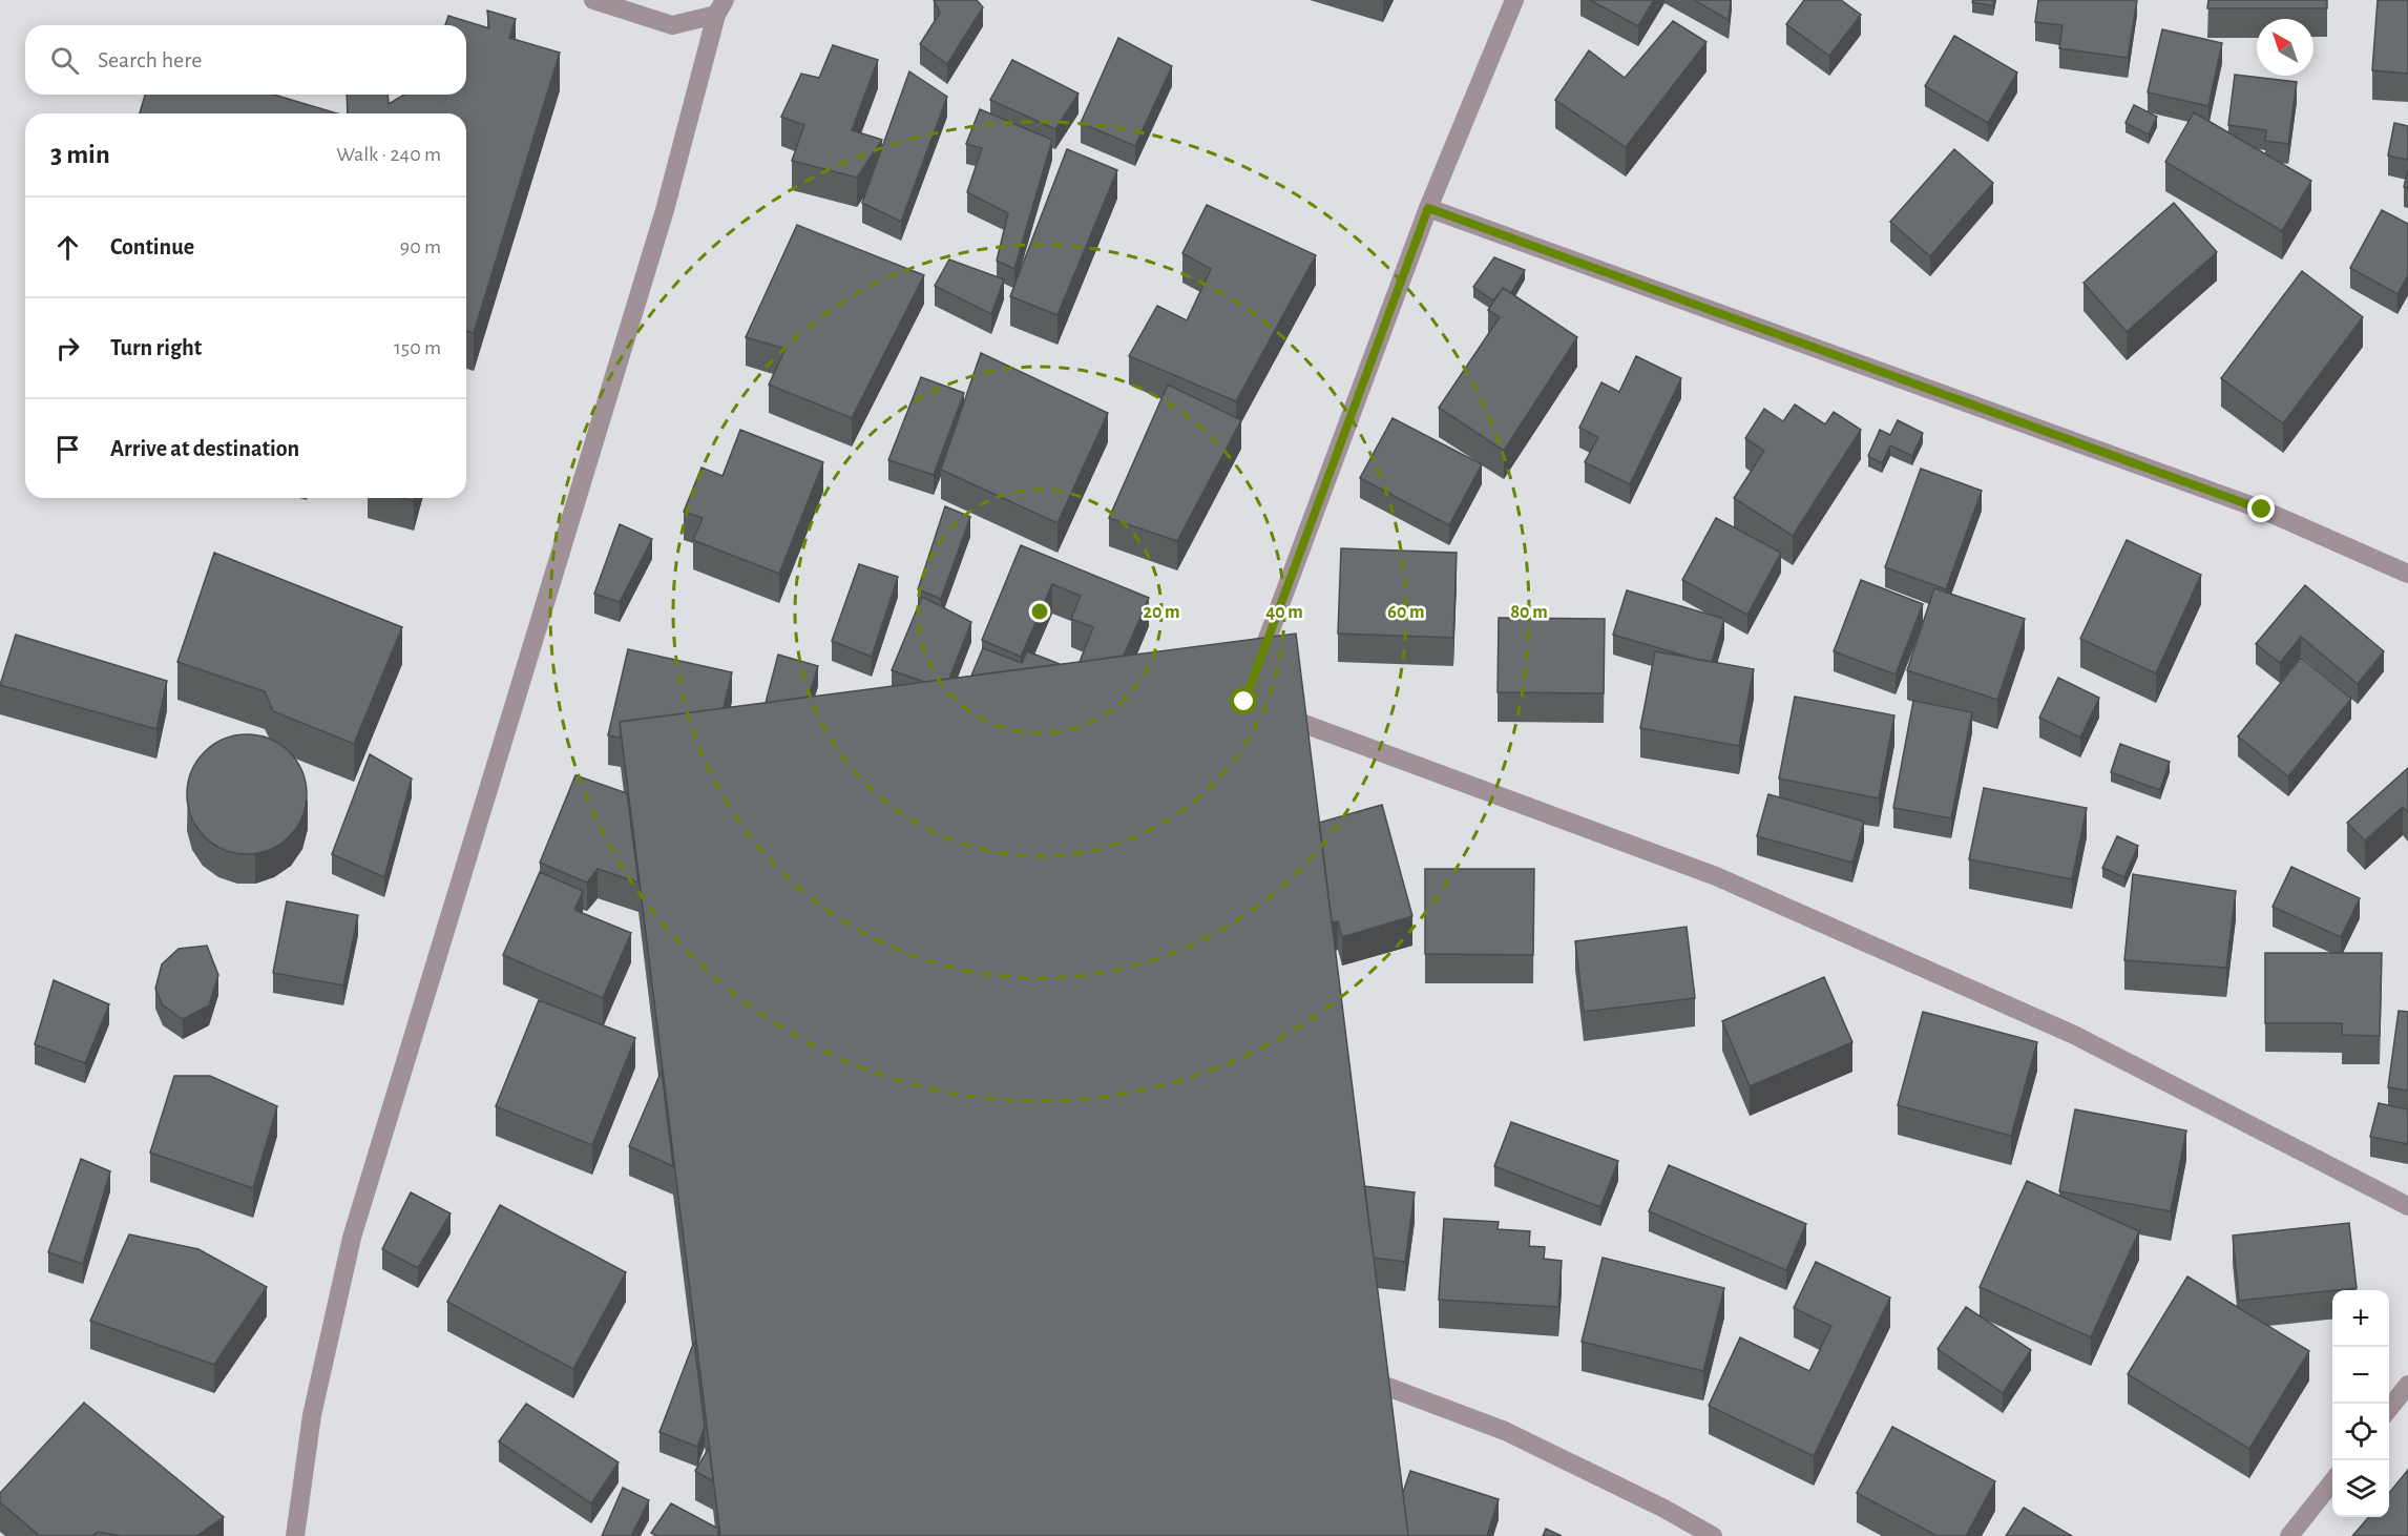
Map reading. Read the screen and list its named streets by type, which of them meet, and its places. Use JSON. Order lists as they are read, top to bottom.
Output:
{
  "north": "top left",
  "page": {
    "search": "Search here",
    "heading": ["3 min", "Walk · 240 m"],
    "list": [
      ["Continue", "90 m"],
      ["Turn right", "150 m"],
      "Arrive at destination"
    ],
    "map_buttons": ["+", "−"]
  },
  "rings": [
    "20 m",
    "40 m",
    "60 m",
    "80 m"
  ]
}
